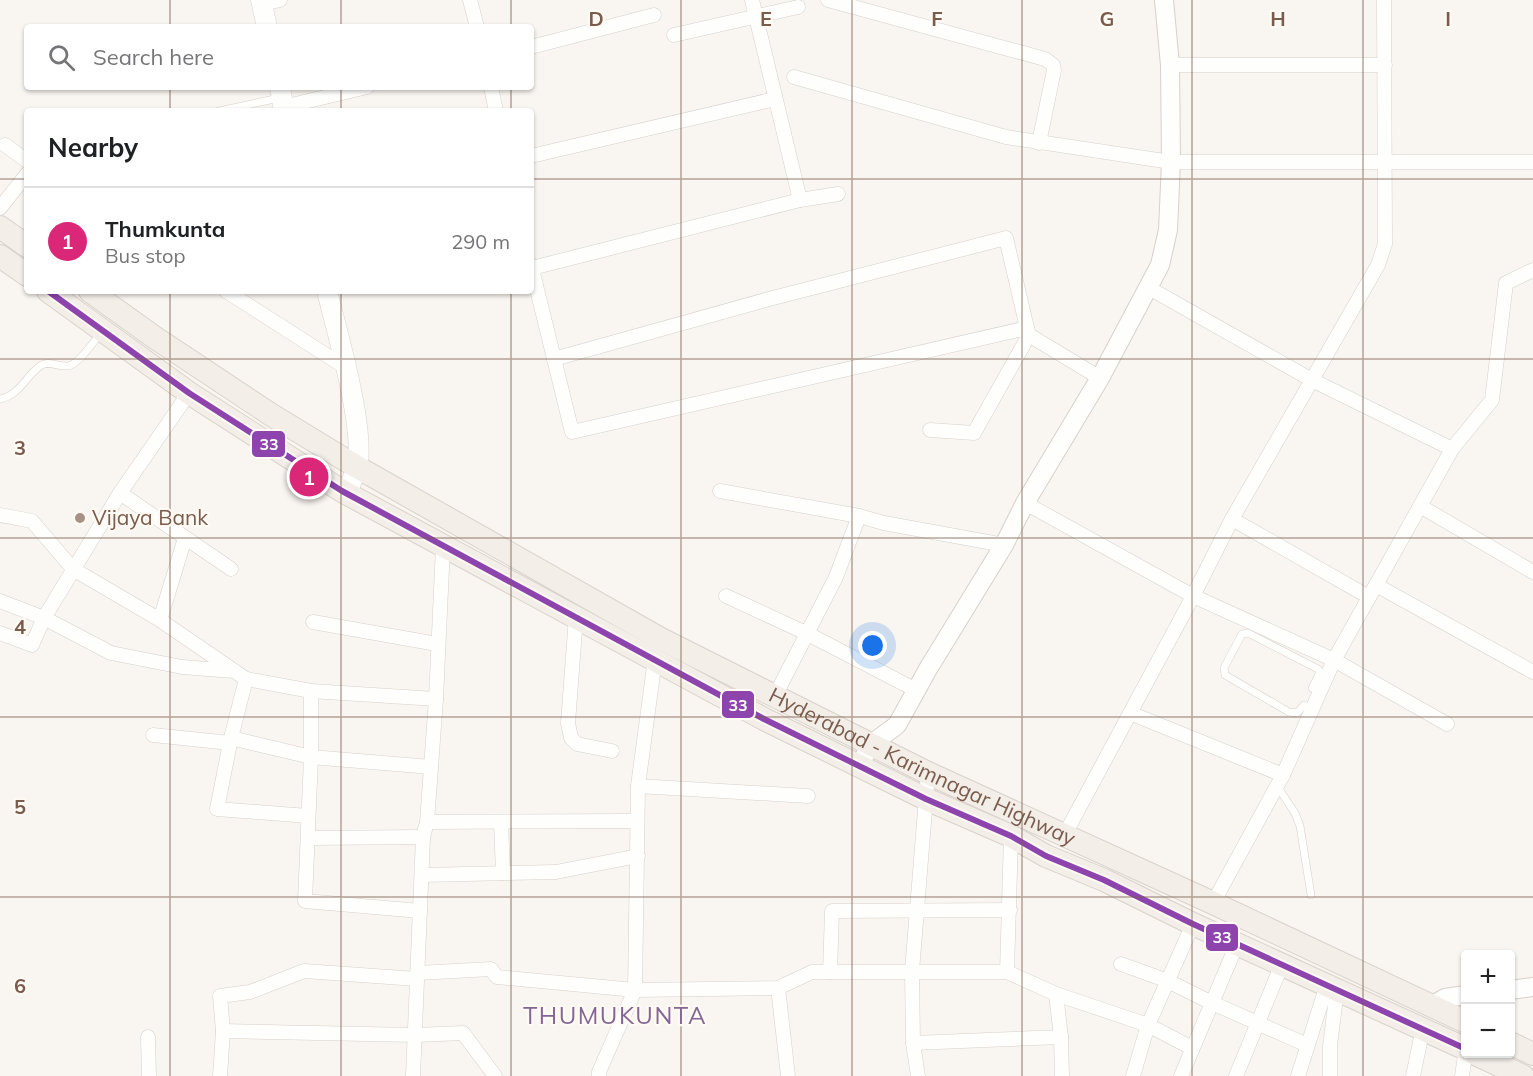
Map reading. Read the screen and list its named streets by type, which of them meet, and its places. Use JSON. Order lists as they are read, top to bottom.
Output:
{
  "streets": {
    "main road": ["Hyderabad - Karimnagar Highway"]
  },
  "districts": ["THUMUKUNTA"],
  "places": ["Vijaya Bank"],
  "lines": ["transit line 33"],
  "page": {
    "search": "Search here",
    "heading": "Nearby",
    "list": [
      {
        "mark": "1",
        "name": "Thumkunta",
        "note": "Bus stop",
        "value": "290 m"
      }
    ],
    "pins": "1",
    "map_buttons": ["+", "−"]
  },
  "grid": {
    "columns": [
      "D",
      "E",
      "F",
      "G",
      "H",
      "I"
    ],
    "rows": [
      "3",
      "4",
      "5",
      "6"
    ]
  }
}
